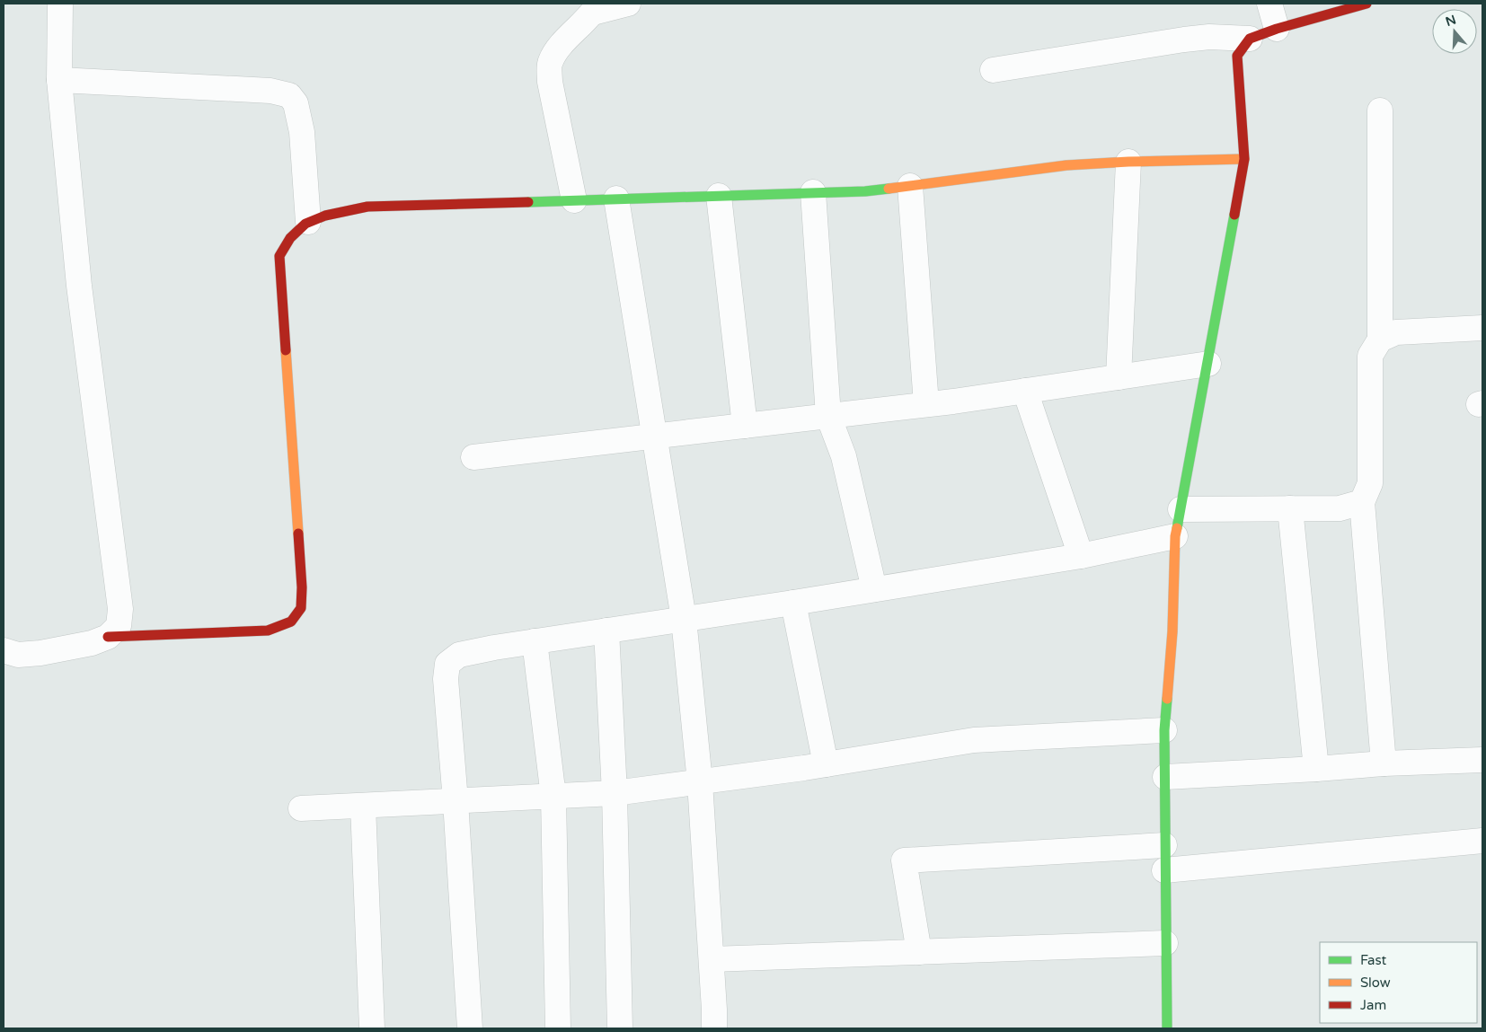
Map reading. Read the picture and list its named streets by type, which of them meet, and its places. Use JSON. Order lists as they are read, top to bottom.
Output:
{
  "legend": ["Fast", "Slow", "Jam"],
  "north": "top"
}
